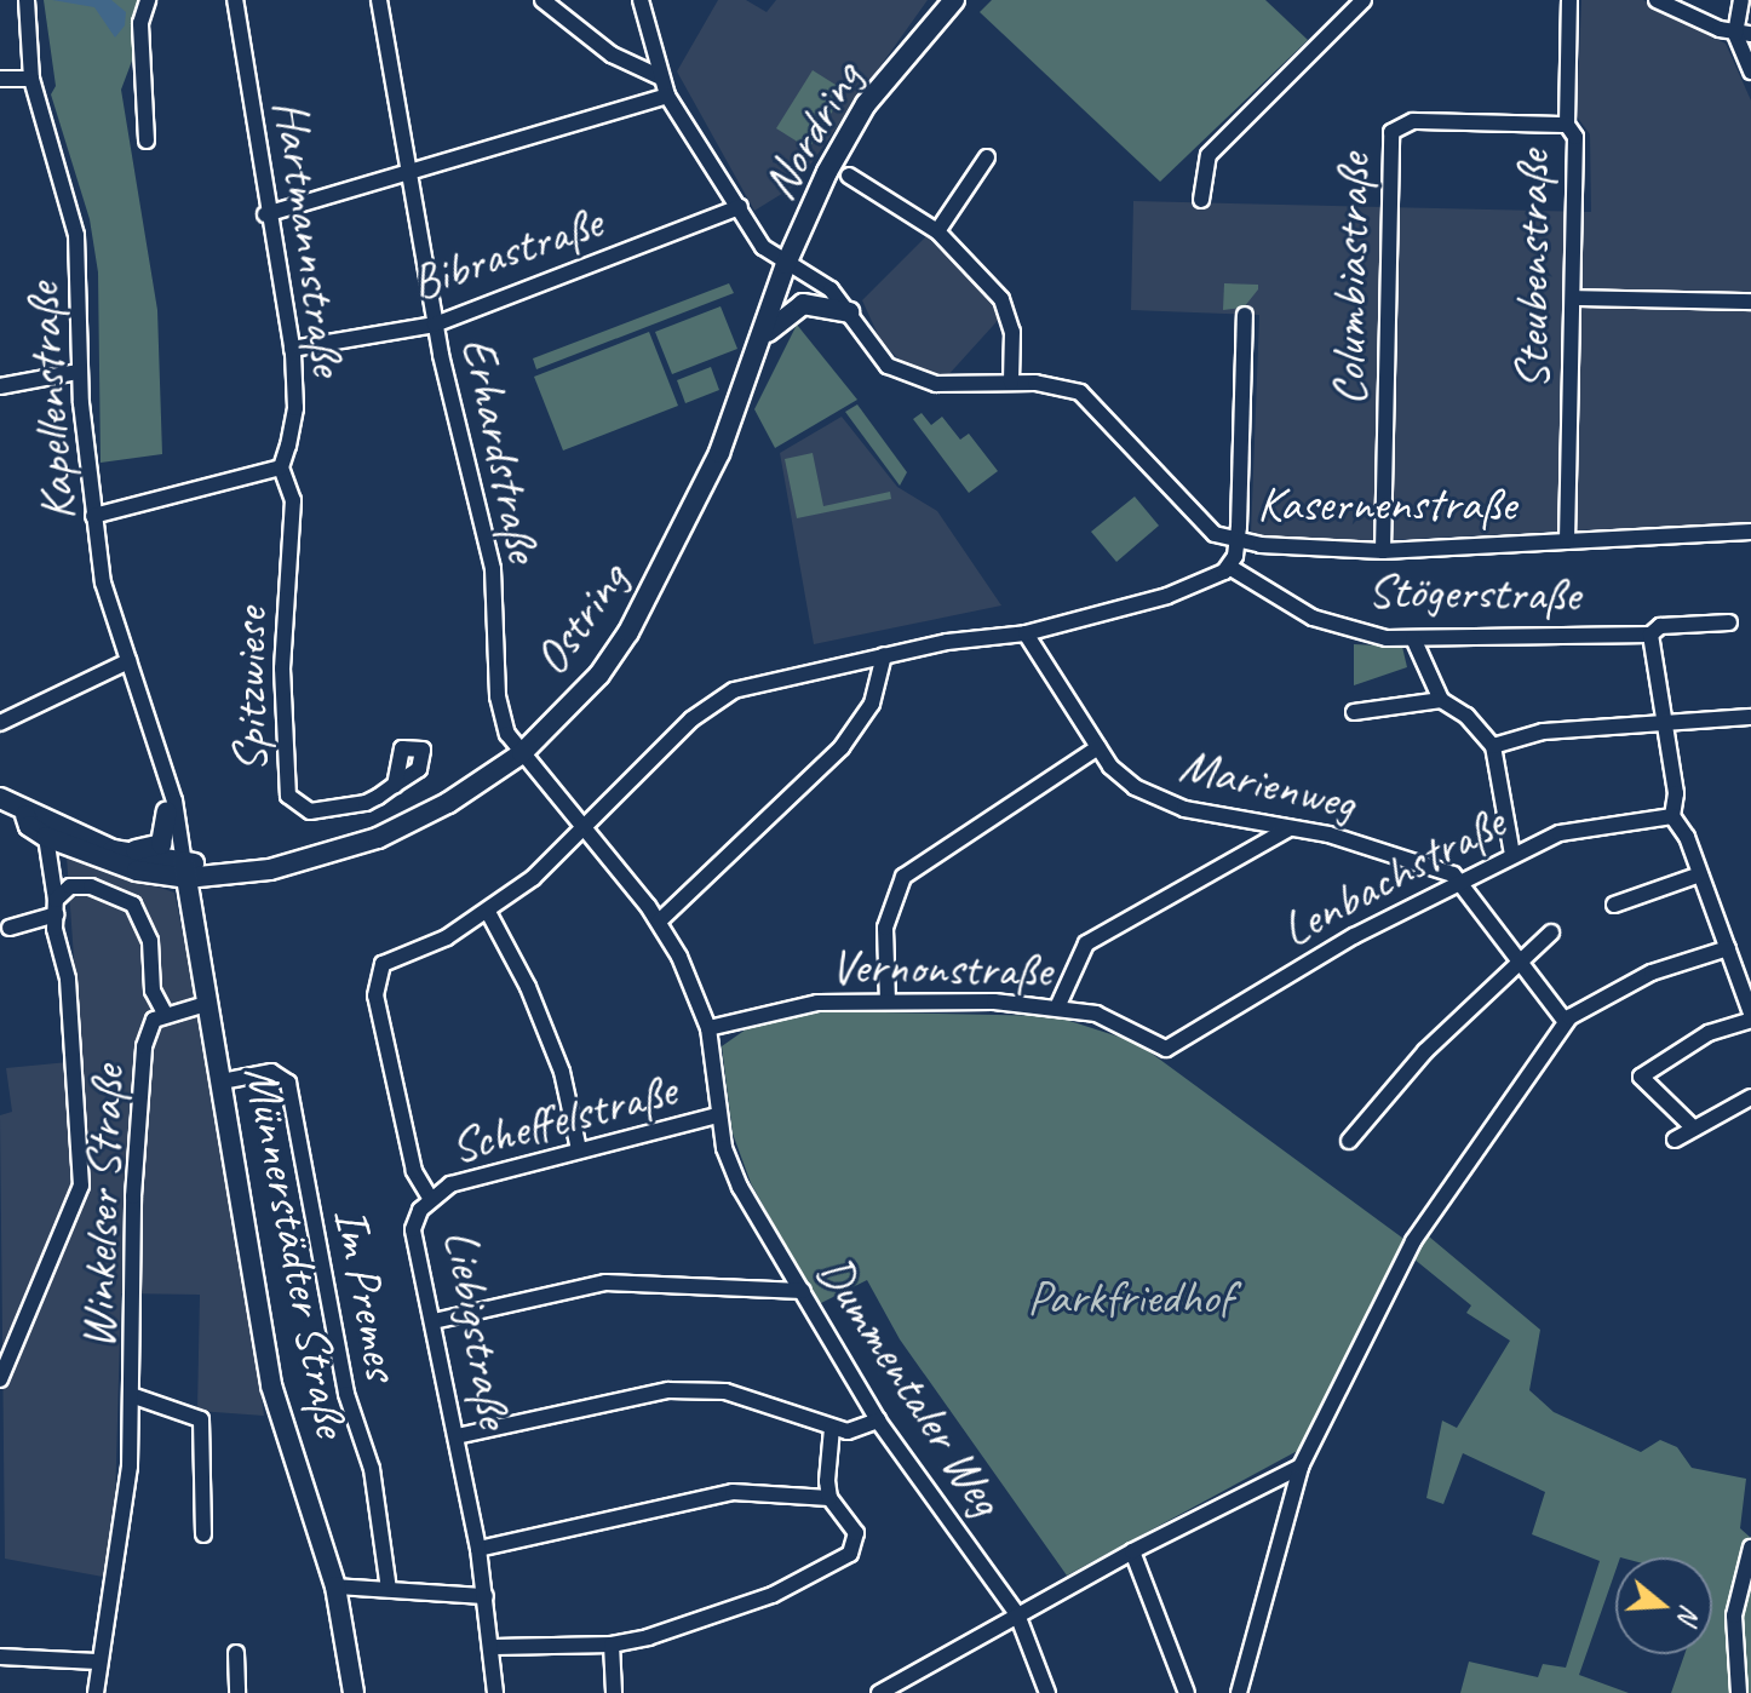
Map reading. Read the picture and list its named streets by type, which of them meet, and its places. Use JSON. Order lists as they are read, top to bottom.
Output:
{
  "streets": {
    "main road": ["Nordring", "Ostring", "Münnerstädter Straße"],
    "street": [
      "Hartmannstraße",
      "Bibrastraße",
      "Steubenstraße",
      "Columbiastraße",
      "Kapellenstraße",
      "Erhardstraße",
      "Kasernenstraße",
      "Stögerstraße",
      "Spitzwiese",
      "Marienweg",
      "Lenbachstraße",
      "Vernonstraße",
      "Scheffelstraße",
      "Winkelser Straße",
      "Im Premes",
      "Liebigstraße",
      "Dummentaler Weg"
    ]
  },
  "crossings": [
    ["Nordring", "Kasernenstraße"],
    ["Nordring", "Ostring"],
    ["Hartmannstraße", "Bibrastraße"],
    ["Hartmannstraße", "Spitzwiese"],
    ["Bibrastraße", "Erhardstraße"],
    ["Bibrastraße", "Kasernenstraße"],
    ["Steubenstraße", "Columbiastraße"],
    ["Steubenstraße", "Kasernenstraße"],
    ["Columbiastraße", "Kasernenstraße"],
    ["Kapellenstraße", "Ostring"],
    ["Kapellenstraße", "Münnerstädter Straße"],
    ["Erhardstraße", "Ostring"],
    ["Erhardstraße", "Vernonstraße"],
    ["Erhardstraße", "Dummentaler Weg"],
    ["Kasernenstraße", "Ostring"],
    ["Ostring", "Münnerstädter Straße"],
    ["Marienweg", "Lenbachstraße"],
    ["Lenbachstraße", "Vernonstraße"],
    ["Vernonstraße", "Dummentaler Weg"],
    ["Scheffelstraße", "Liebigstraße"],
    ["Scheffelstraße", "Dummentaler Weg"],
    ["Winkelser Straße", "Münnerstädter Straße"],
    ["Münnerstädter Straße", "Im Premes"]
  ],
  "parks": ["Parkfriedhof"],
  "north": "right"
}
